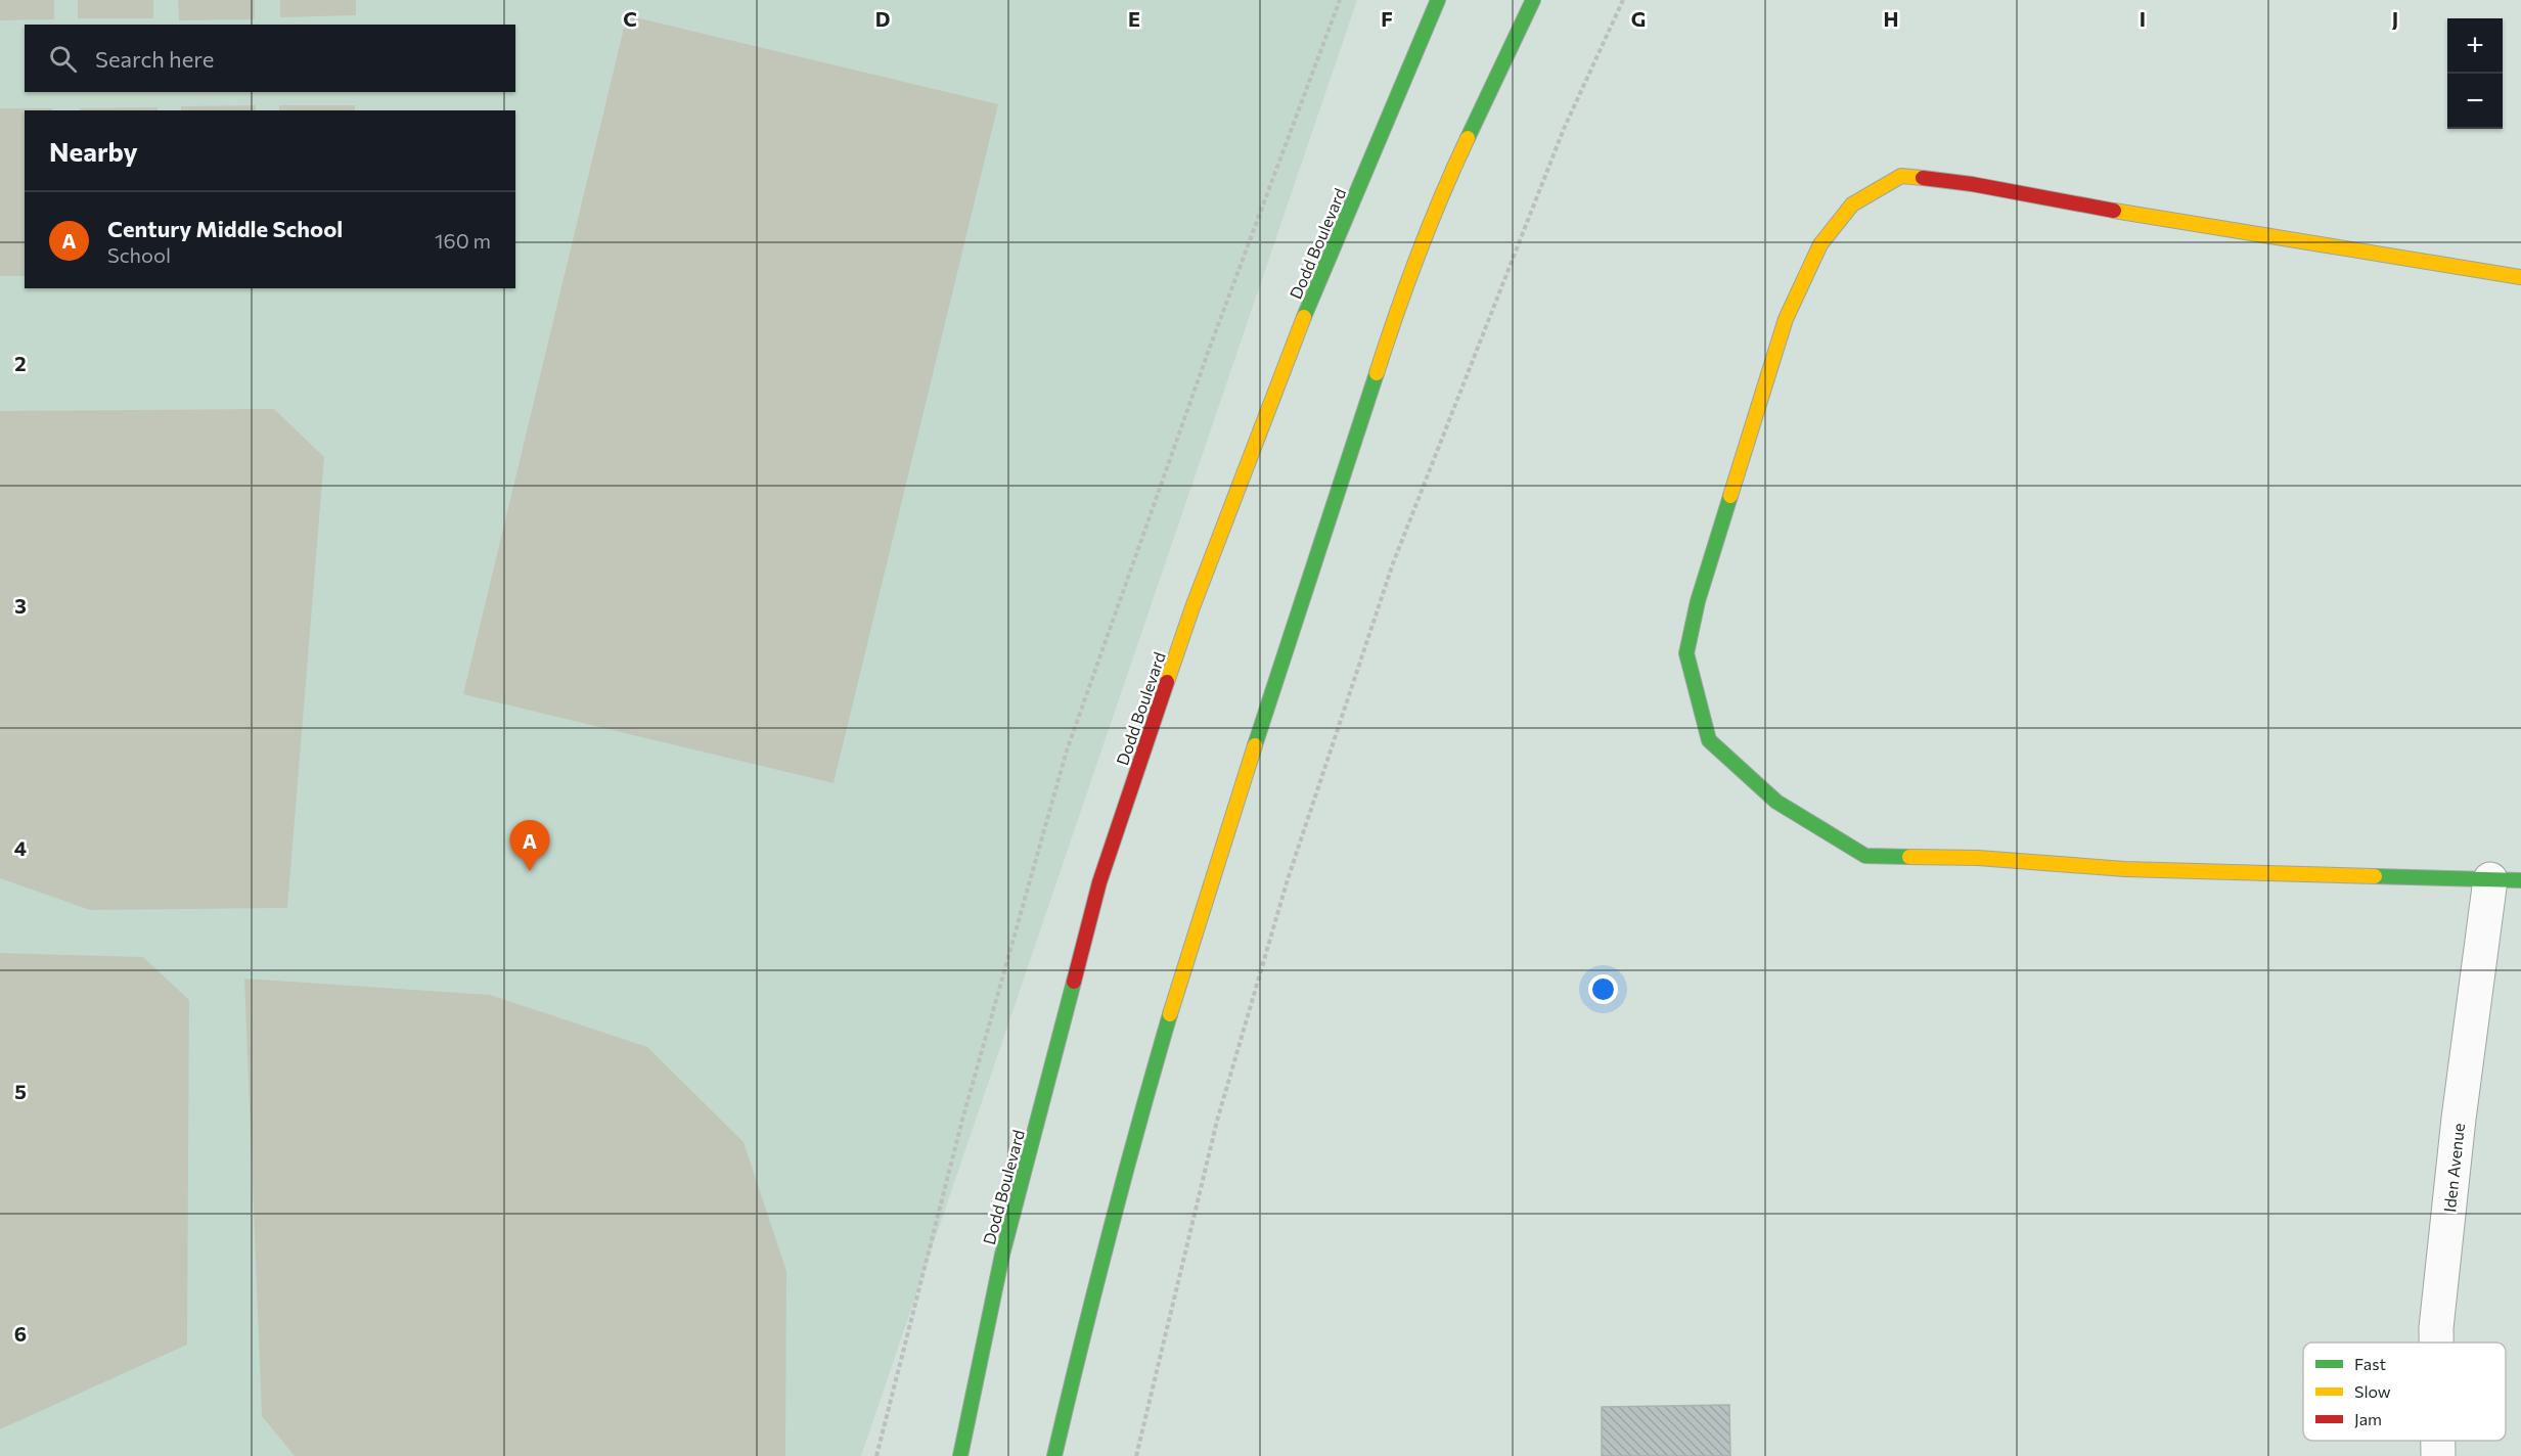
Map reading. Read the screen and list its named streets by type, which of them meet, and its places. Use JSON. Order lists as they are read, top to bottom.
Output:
{
  "streets": {
    "main road": ["Dodd Boulevard"],
    "street": ["Iden Avenue"]
  },
  "legend": ["Fast", "Slow", "Jam"],
  "page": {
    "map_buttons": ["+", "−"],
    "search": "Search here",
    "heading": "Nearby",
    "list": [
      {
        "mark": "A",
        "name": "Century Middle School",
        "note": "School",
        "value": "160 m"
      }
    ],
    "pins": "A"
  },
  "grid": {
    "columns": [
      "C",
      "D",
      "E",
      "F",
      "G",
      "H",
      "I",
      "J"
    ],
    "rows": [
      "2",
      "3",
      "4",
      "5",
      "6"
    ]
  }
}
